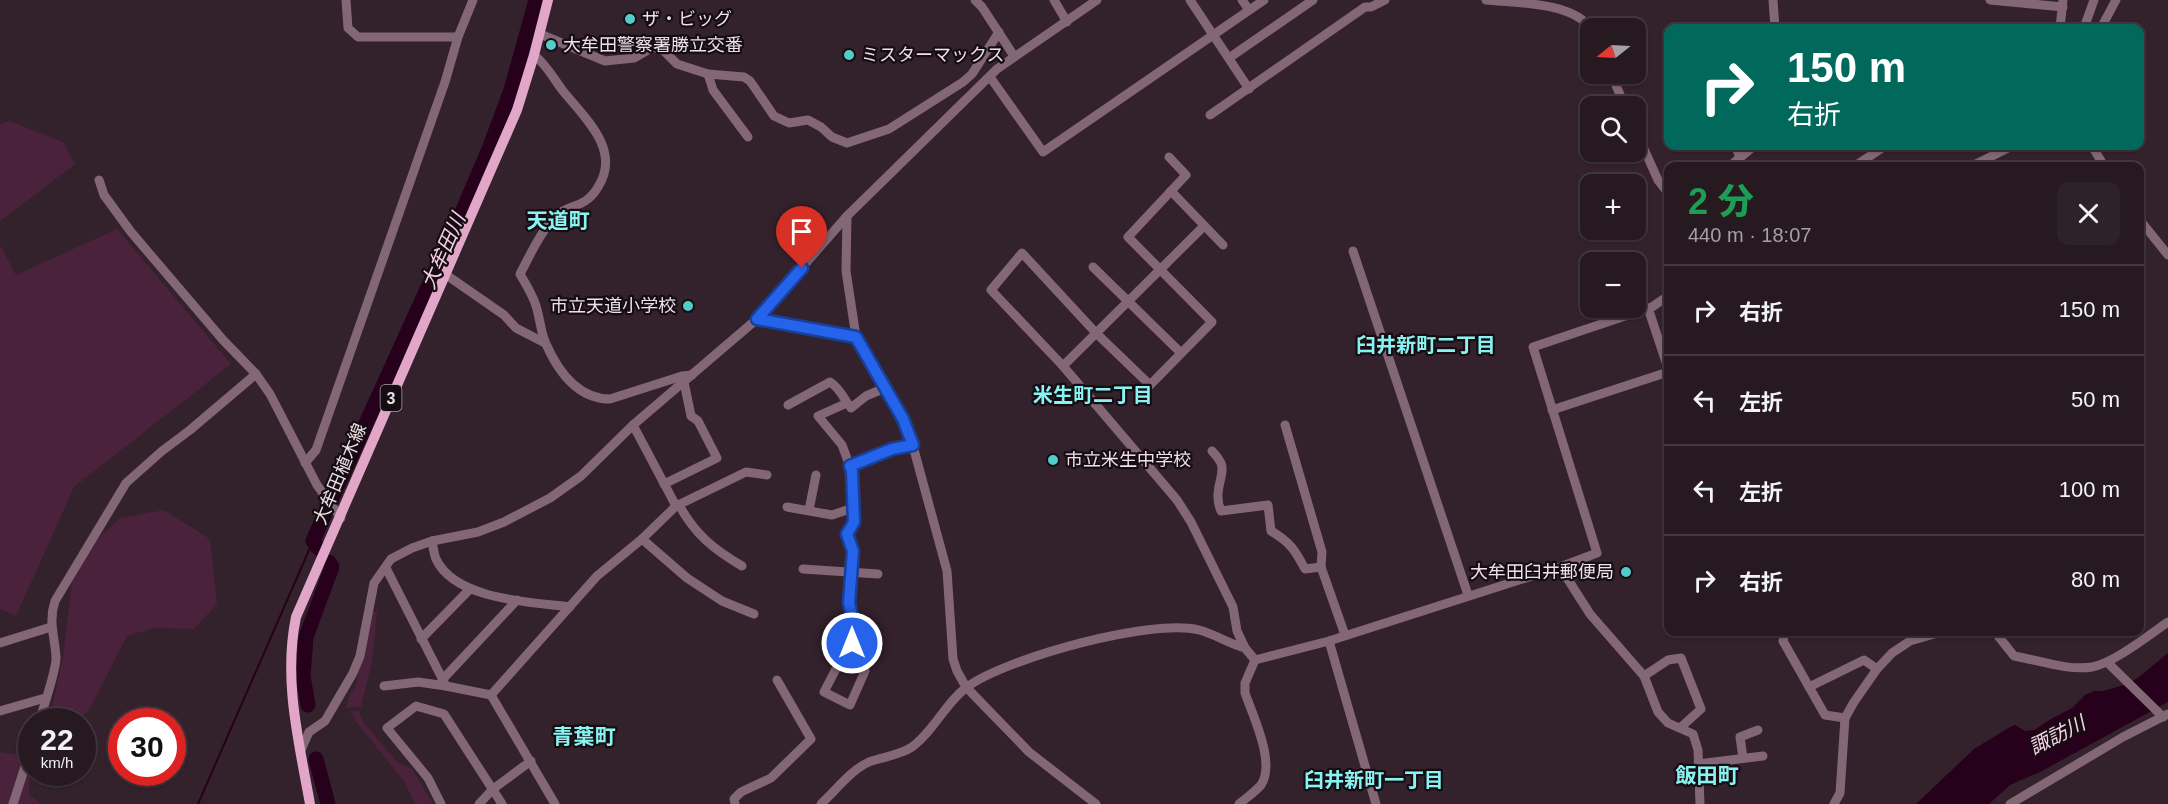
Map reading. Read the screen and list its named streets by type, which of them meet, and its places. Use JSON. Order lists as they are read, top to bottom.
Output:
{
  "streets": {
    "main road": ["3", "大牟田植木線"]
  },
  "districts": [
    "天道町",
    "臼井新町二丁目",
    "米生町二丁目",
    "青葉町",
    "飯田町",
    "臼井新町一丁目"
  ],
  "water": ["大牟田川", "諏訪川"],
  "places": [
    "ザ・ビッグ",
    "大牟田警察署勝立交番",
    "ミスターマックス",
    "市立天道小学校",
    "市立米生中学校",
    "大牟田臼井郵便局"
  ],
  "north": "left",
  "page": {
    "map_buttons": ["+", "−"],
    "turn": ["150 m", "右折"],
    "heading": ["2 分", "440 m · 18:07"],
    "list": [
      {
        "name": "右折",
        "value": "150 m"
      },
      {
        "name": "左折",
        "value": "50 m"
      },
      {
        "name": "左折",
        "value": "100 m"
      },
      {
        "name": "右折",
        "value": "80 m"
      }
    ],
    "speed": "22 km/h",
    "limit": "30"
  }
}
